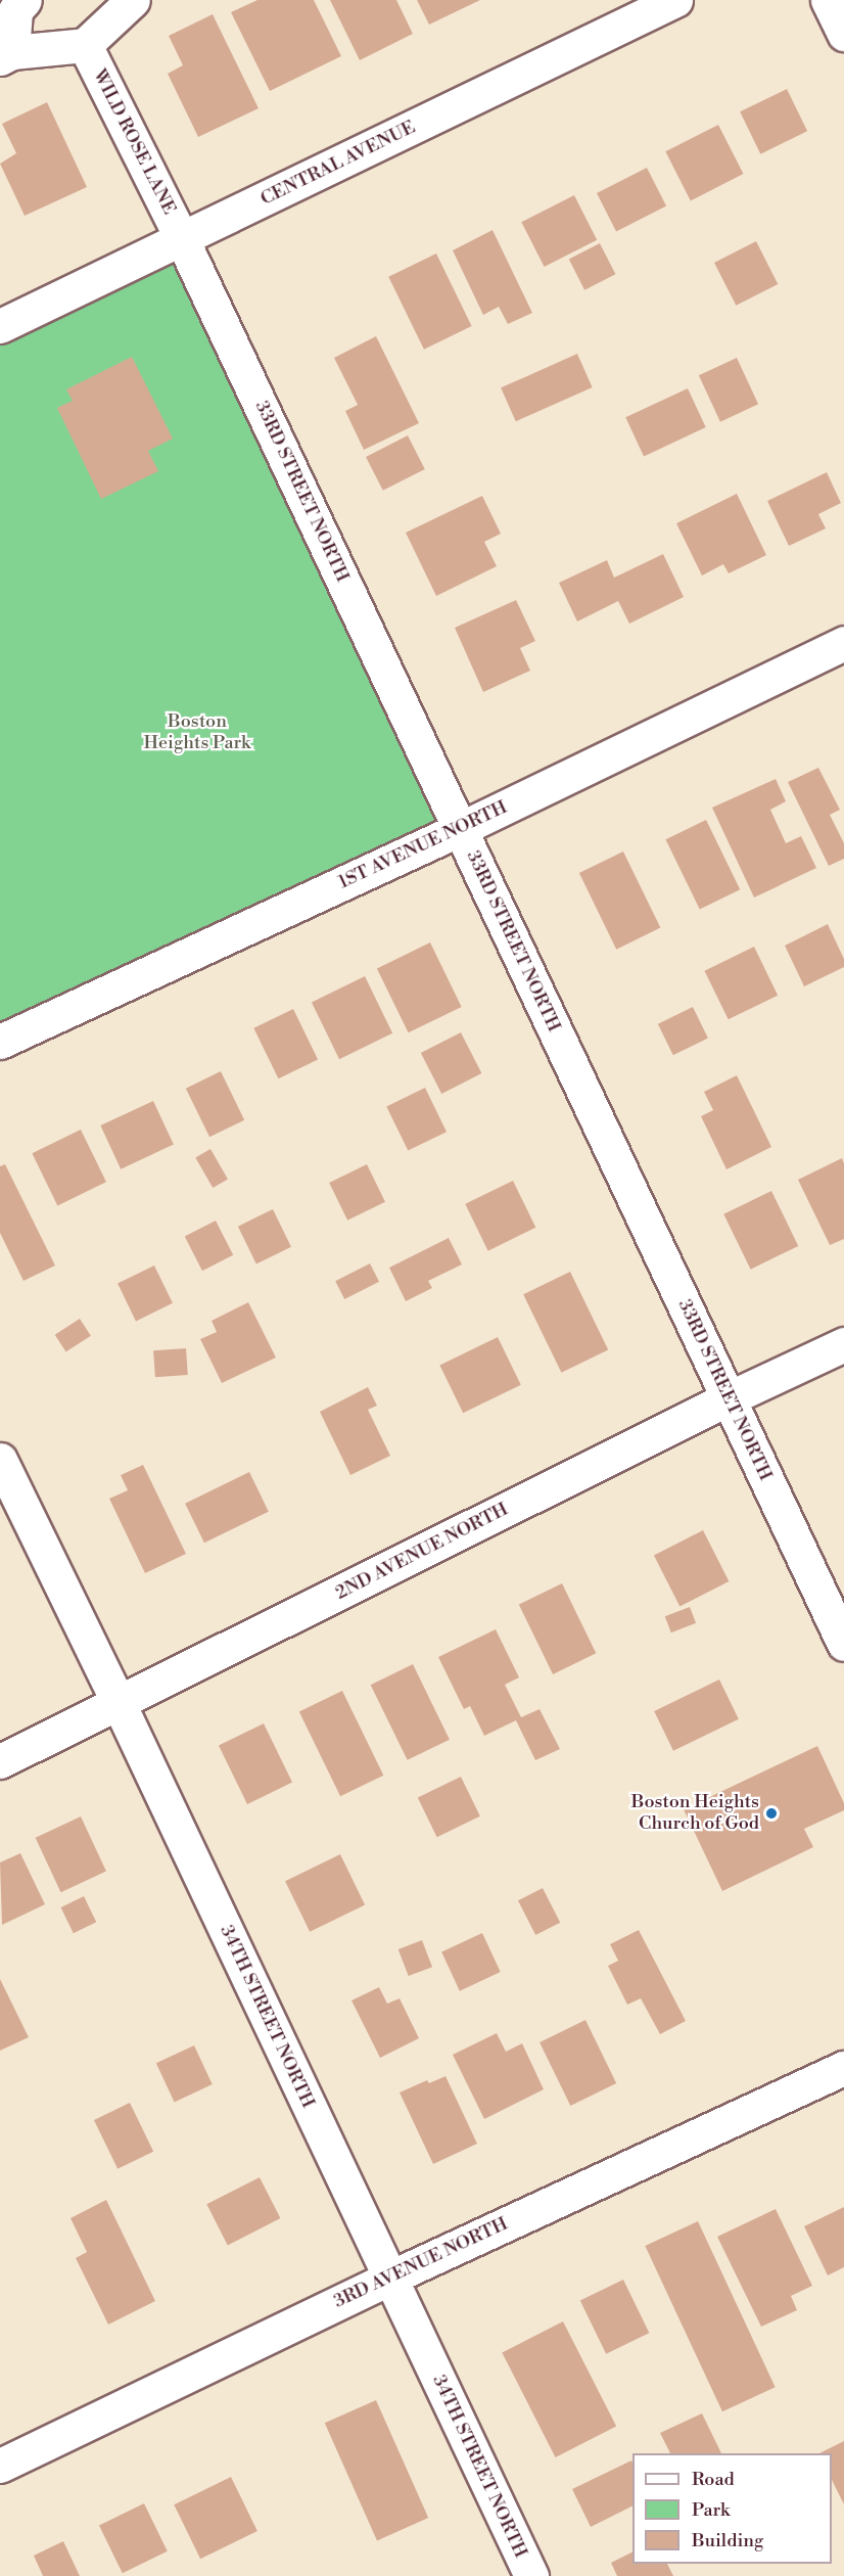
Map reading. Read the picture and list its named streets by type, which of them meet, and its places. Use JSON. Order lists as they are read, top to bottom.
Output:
{
  "streets": {
    "street": [
      "WILD ROSE LANE",
      "CENTRAL AVENUE",
      "33RD STREET NORTH",
      "1ST AVENUE NORTH",
      "2ND AVENUE NORTH",
      "34TH STREET NORTH",
      "3RD AVENUE NORTH"
    ]
  },
  "crossings": [
    ["WILD ROSE LANE", "CENTRAL AVENUE"],
    ["WILD ROSE LANE", "33RD STREET NORTH"],
    ["CENTRAL AVENUE", "33RD STREET NORTH"],
    ["33RD STREET NORTH", "1ST AVENUE NORTH"],
    ["33RD STREET NORTH", "2ND AVENUE NORTH"],
    ["2ND AVENUE NORTH", "34TH STREET NORTH"],
    ["34TH STREET NORTH", "3RD AVENUE NORTH"]
  ],
  "parks": ["Boston Heights Park"],
  "places": ["Boston Heights Church of God"],
  "legend": ["Road", "Park", "Building"]
}
